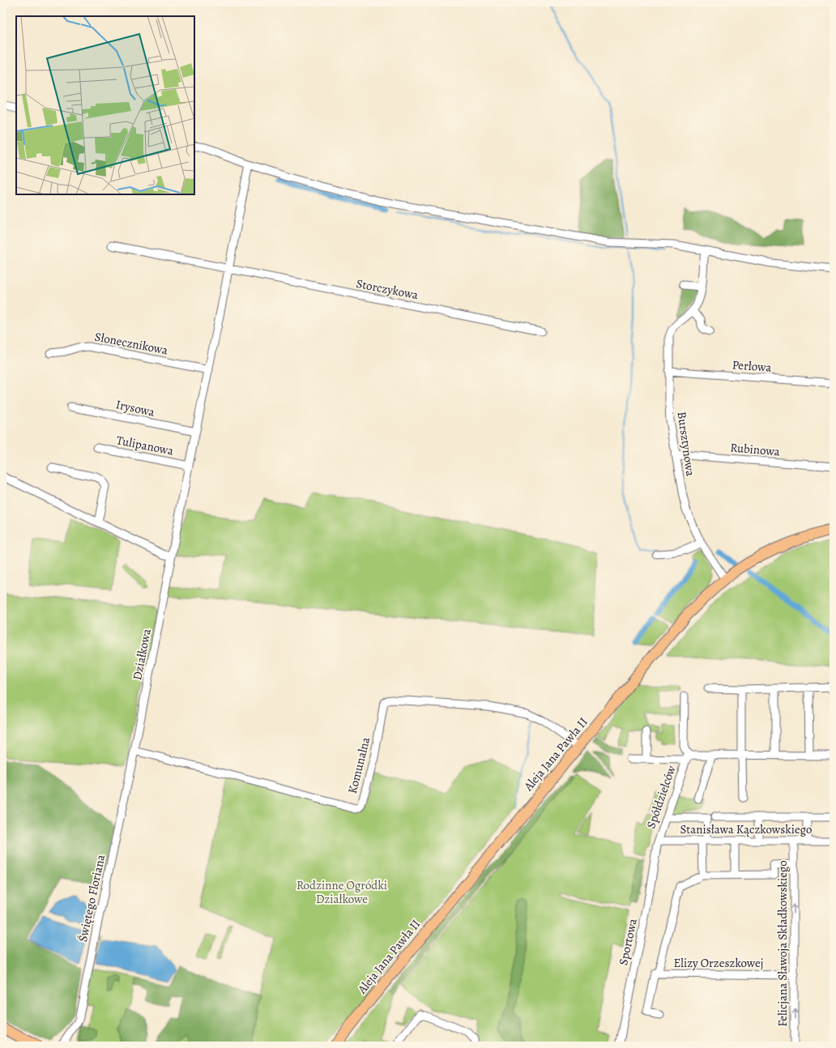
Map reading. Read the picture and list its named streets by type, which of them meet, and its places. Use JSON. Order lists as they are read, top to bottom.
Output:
{
  "streets": {
    "main road": ["Aleja Jana Pawła II"],
    "street": [
      "Storczykowa",
      "Słonecznikowa",
      "Perłowa",
      "Irysowa",
      "Bursztynowa",
      "Tulipanowa",
      "Rubinowa",
      "Działkowa",
      "Komunalna",
      "Spółdzielców",
      "Stanisława Kączkowskiego",
      "Świętego Floriana",
      "Sportowa",
      "Felicjana Sławoja Składkowskiego",
      "Elizy Orzeszkowej"
    ]
  },
  "crossings": [
    ["Storczykowa", "Działkowa"],
    ["Słonecznikowa", "Działkowa"],
    ["Perłowa", "Bursztynowa"],
    ["Irysowa", "Działkowa"],
    ["Bursztynowa", "Rubinowa"],
    ["Bursztynowa", "Aleja Jana Pawła II"],
    ["Tulipanowa", "Działkowa"],
    ["Działkowa", "Komunalna"],
    ["Działkowa", "Świętego Floriana"],
    ["Aleja Jana Pawła II", "Komunalna"],
    ["Komunalna", "Świętego Floriana"],
    ["Spółdzielców", "Stanisława Kączkowskiego"],
    ["Spółdzielców", "Sportowa"],
    ["Stanisława Kączkowskiego", "Sportowa"],
    ["Stanisława Kączkowskiego", "Felicjana Sławoja Składkowskiego"],
    ["Felicjana Sławoja Składkowskiego", "Elizy Orzeszkowej"]
  ],
  "one_way": ["Felicjana Sławoja Składkowskiego"],
  "parks": ["Rodzinne Ogródki Działkowe"]
}
